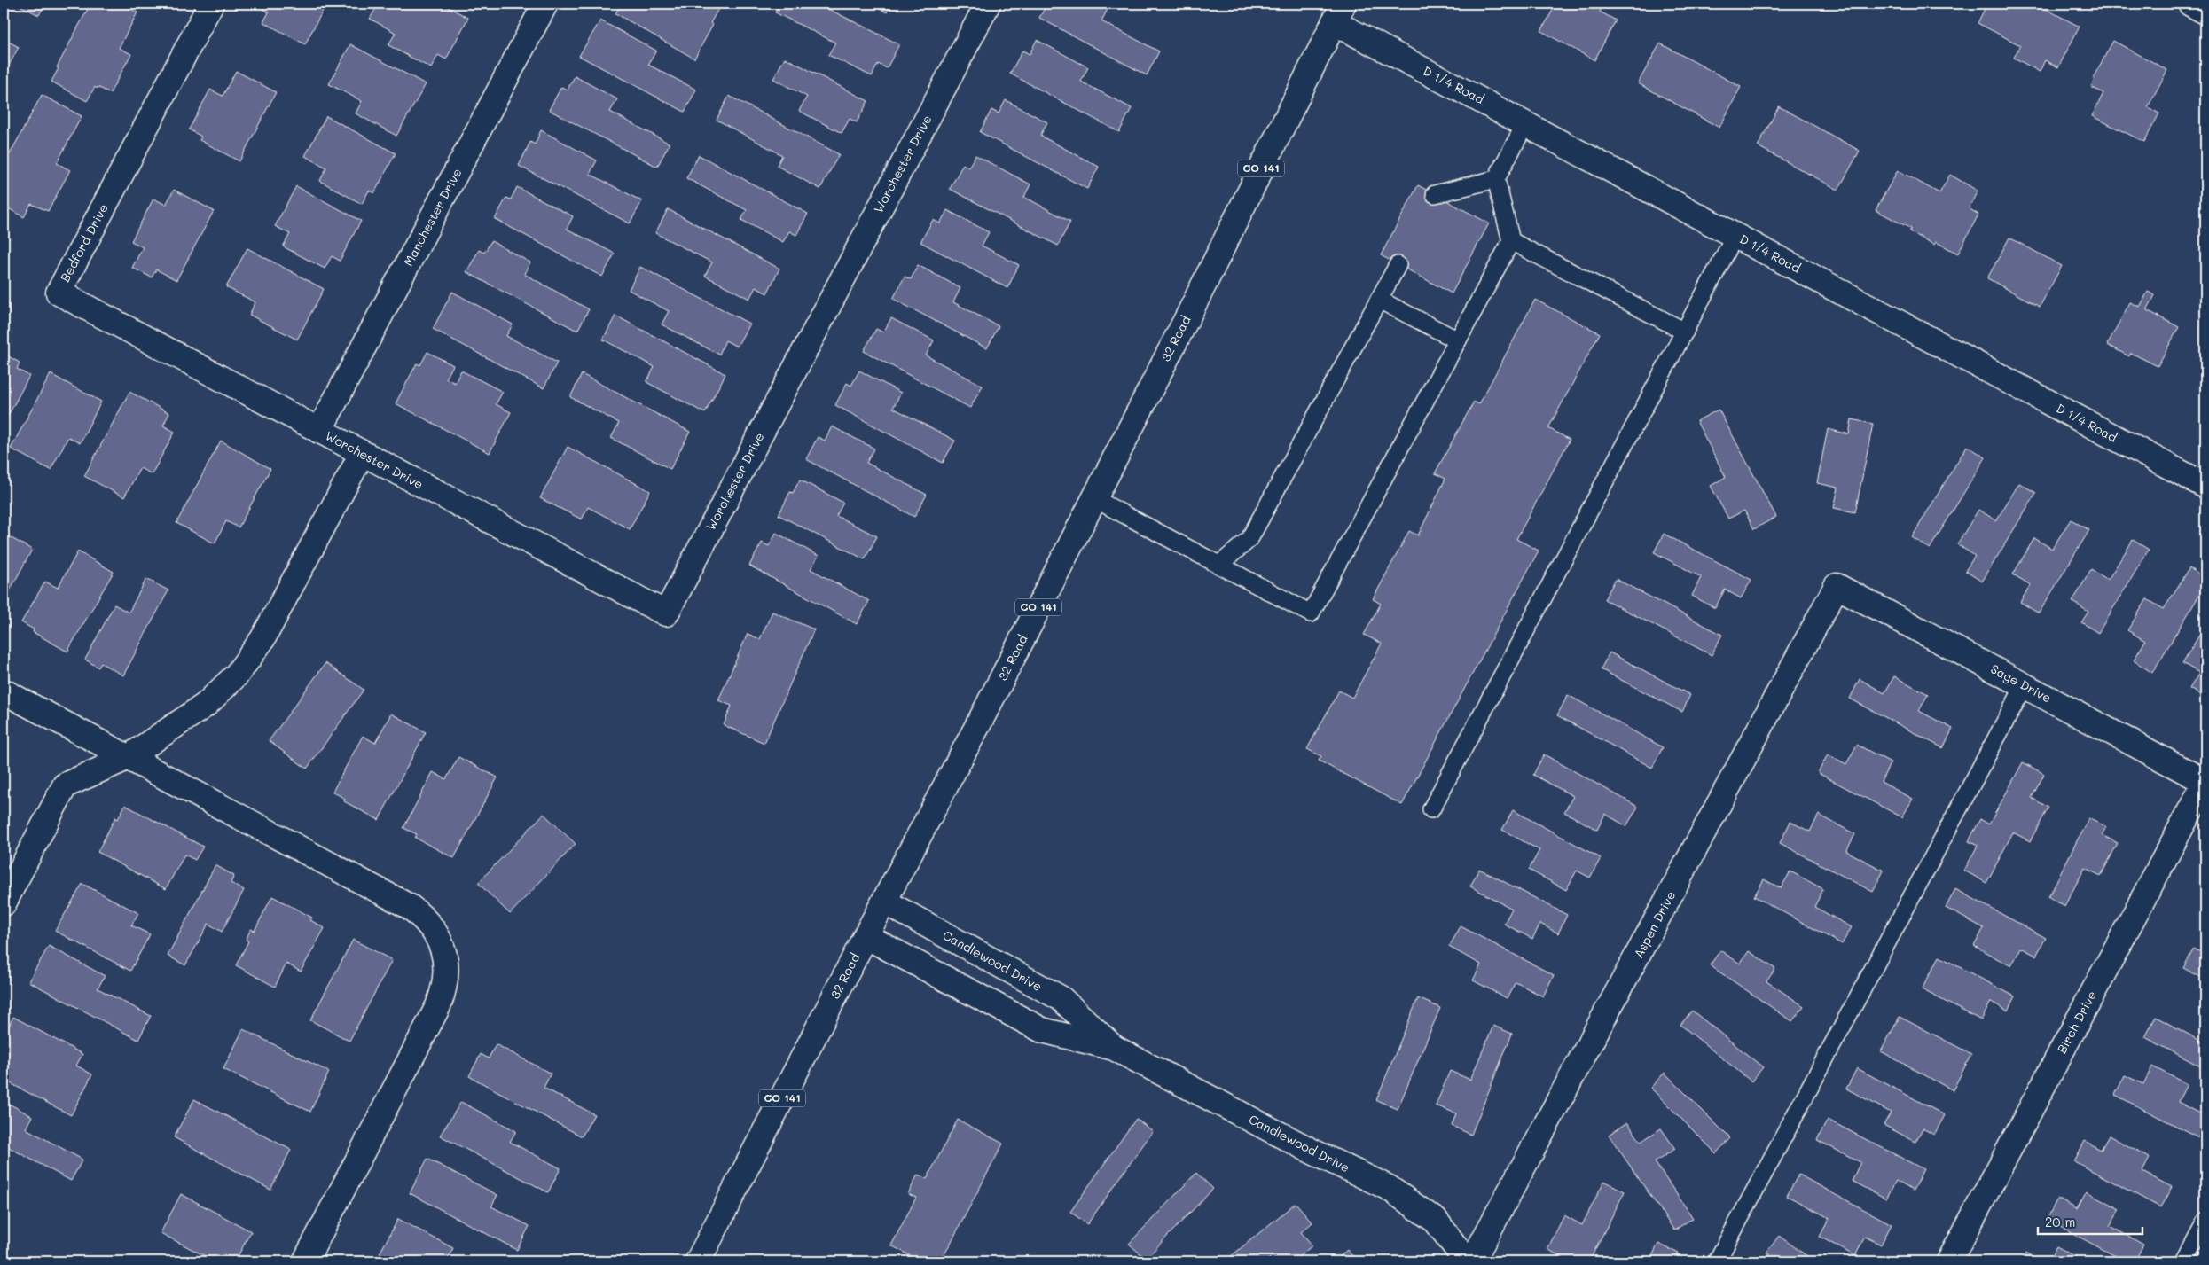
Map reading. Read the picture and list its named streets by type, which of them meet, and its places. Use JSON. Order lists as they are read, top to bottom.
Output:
{
  "streets": {
    "street": [
      "D 1/4 Road",
      "Worchester Drive",
      "CO 141",
      "Manchester Drive",
      "Bedford Drive",
      "32 Road",
      "Sage Drive",
      "Aspen Drive",
      "Candlewood Drive",
      "Birch Drive"
    ]
  },
  "crossings": [
    ["D 1/4 Road", "32 Road"],
    ["Worchester Drive", "Manchester Drive"],
    ["Worchester Drive", "Bedford Drive"],
    ["Manchester Drive", "Bedford Drive"],
    ["32 Road", "Candlewood Drive"],
    ["Sage Drive", "Aspen Drive"],
    ["Sage Drive", "Birch Drive"]
  ],
  "scale_bar": "20 m"
}
